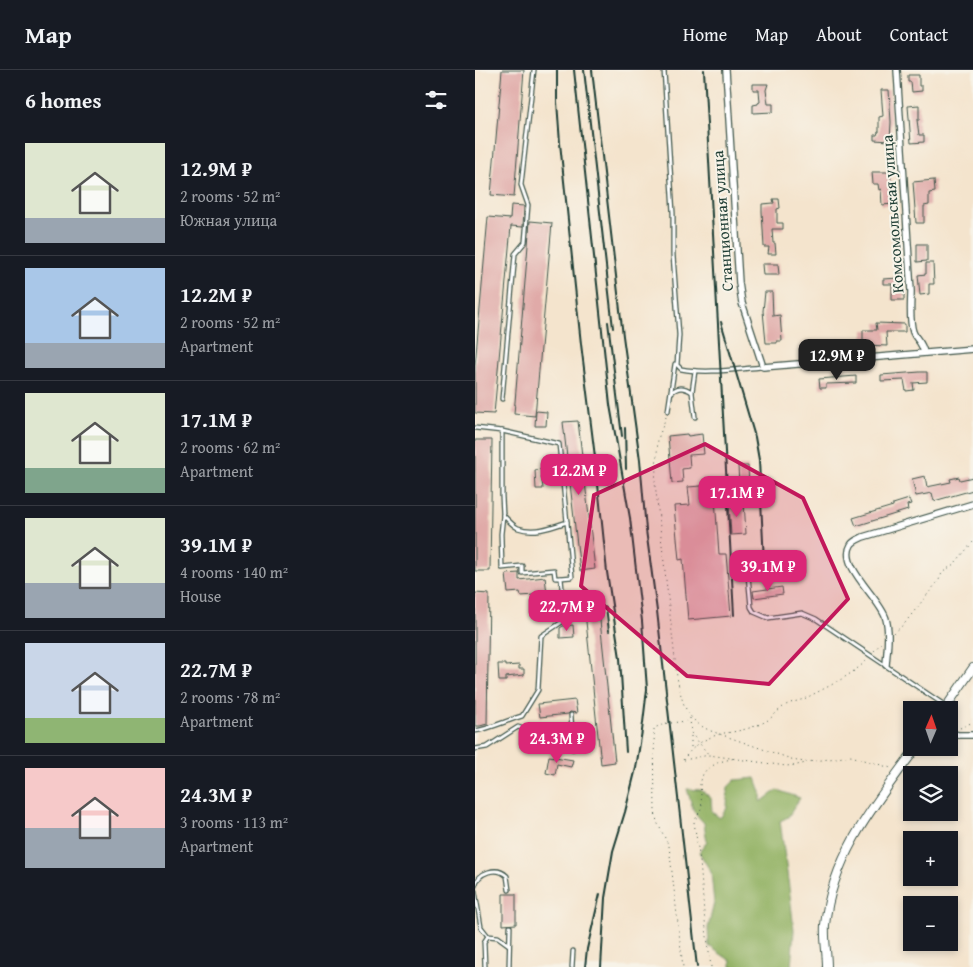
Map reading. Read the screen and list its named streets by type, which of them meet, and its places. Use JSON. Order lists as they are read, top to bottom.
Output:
{
  "streets": {
    "street": ["Комсомольская улица", "Станционная улица"]
  },
  "north": "top",
  "page": {
    "header": "Map",
    "nav": [
      "Home",
      "Map",
      "About",
      "Contact"
    ],
    "heading": "6 homes",
    "list": [
      {
        "name": "12.9M ₽",
        "note": "2 rooms · 52 m² · Южная улица"
      },
      {
        "name": "12.2M ₽",
        "note": "2 rooms · 52 m² · Apartment"
      },
      {
        "name": "17.1M ₽",
        "note": "2 rooms · 62 m² · Apartment"
      },
      {
        "name": "39.1M ₽",
        "note": "4 rooms · 140 m² · House"
      },
      {
        "name": "22.7M ₽",
        "note": "2 rooms · 78 m² · Apartment"
      },
      {
        "name": "24.3M ₽",
        "note": "3 rooms · 113 m² · Apartment"
      }
    ],
    "price": [
      "12.9M ₽",
      "12.2M ₽",
      "17.1M ₽",
      "39.1M ₽",
      "22.7M ₽",
      "24.3M ₽"
    ],
    "map_buttons": ["+", "−"]
  }
}
